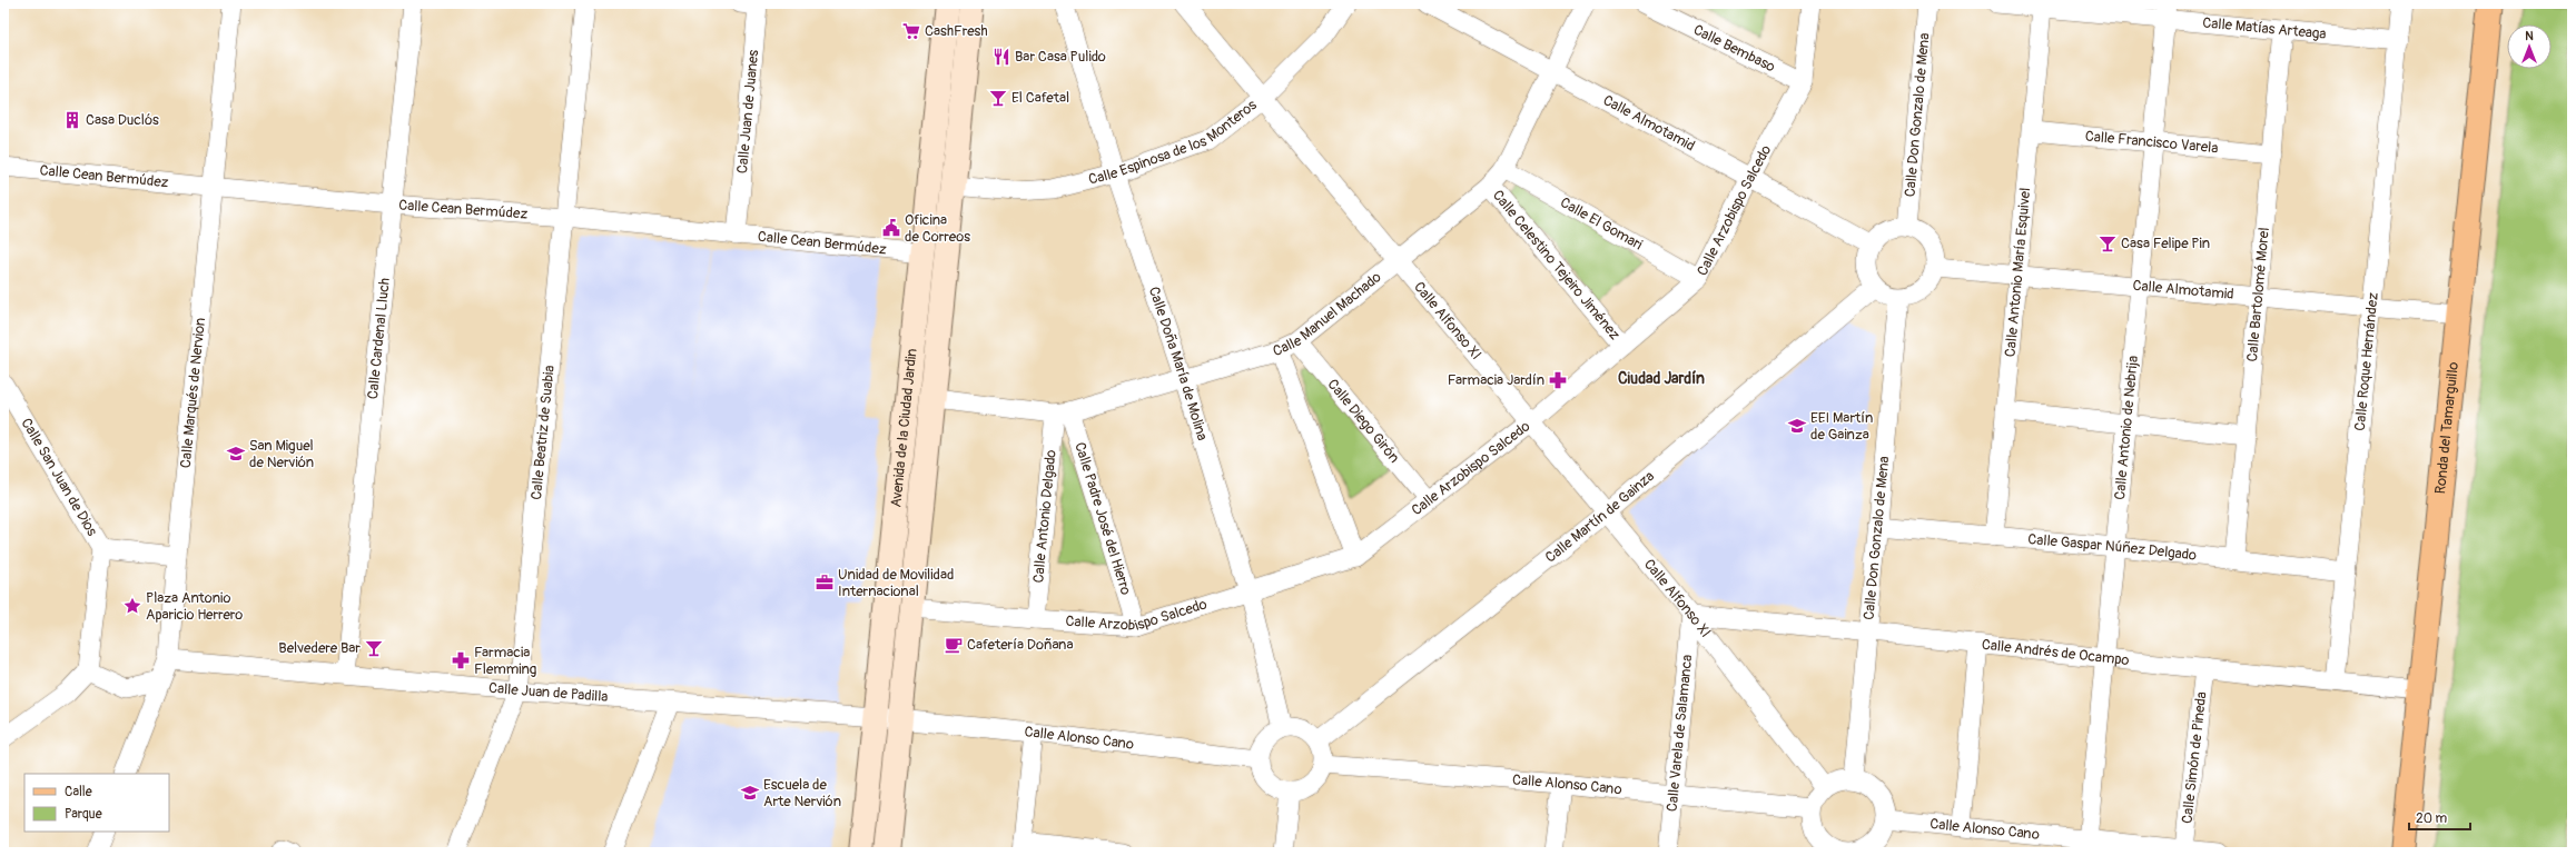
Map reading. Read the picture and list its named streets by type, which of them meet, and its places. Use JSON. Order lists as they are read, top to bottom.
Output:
{
  "streets": {
    "main road": ["Avenida de la Ciudad Jardin", "Ronda del Tamarguillo"],
    "street": [
      "Calle Matías Arteaga",
      "Calle Bembaso",
      "Calle Juan de Juanes",
      "Calle Don Gonzalo de Mena",
      "Calle Almotamid",
      "Calle Espinosa de los Monteros",
      "Calle Francisco Varela",
      "Calle Cean Bermúdez",
      "Calle Arzobispo Salcedo",
      "Calle El Gomari",
      "Calle Celestino Tejeiro Jiménez",
      "Calle Antonio María Esquivel",
      "Calle Bartolomé Morel",
      "Calle Manuel Machado",
      "Calle Alfonso XI",
      "Calle Cardenal Lluch",
      "Calle Roque Hernández",
      "Calle Doña María de Molina",
      "Calle Marqués de Nervion",
      "Calle Diego Girón",
      "Calle Antonio de Nebrija",
      "Calle Beatriz de Suabia",
      "Calle San Juan de Dios",
      "Calle Antonio Delgado",
      "Calle Martín de Gainza",
      "Calle Padre José del Hierro",
      "Calle Gaspar Núñez Delgado",
      "Calle Andrés de Ocampo",
      "Calle Juan de Padilla",
      "Calle Varela de Salamanca",
      "Calle Alonso Cano",
      "Calle Simón de Pineda"
    ]
  },
  "crossings": [
    ["Calle Matías Arteaga", "Calle Antonio María Esquivel"],
    ["Calle Matías Arteaga", "Calle Bartolomé Morel"],
    ["Calle Matías Arteaga", "Calle Roque Hernández"],
    ["Calle Matías Arteaga", "Calle Antonio de Nebrija"],
    ["Calle Bembaso", "Calle Arzobispo Salcedo"],
    ["Calle Juan de Juanes", "Calle Cean Bermúdez"],
    ["Calle Don Gonzalo de Mena", "Calle Almotamid"],
    ["Calle Don Gonzalo de Mena", "Calle Alfonso XI"],
    ["Calle Don Gonzalo de Mena", "Calle Martín de Gainza"],
    ["Calle Don Gonzalo de Mena", "Calle Gaspar Núñez Delgado"],
    ["Calle Don Gonzalo de Mena", "Calle Andrés de Ocampo"],
    ["Calle Don Gonzalo de Mena", "Calle Alonso Cano"],
    ["Calle Almotamid", "Calle Arzobispo Salcedo"],
    ["Calle Almotamid", "Calle Antonio María Esquivel"],
    ["Calle Almotamid", "Calle Bartolomé Morel"],
    ["Calle Almotamid", "Calle Manuel Machado"],
    ["Calle Almotamid", "Calle Roque Hernández"],
    ["Calle Almotamid", "Calle Antonio de Nebrija"],
    ["Calle Almotamid", "Ronda del Tamarguillo"],
    ["Calle Almotamid", "Calle Martín de Gainza"],
    ["Calle Espinosa de los Monteros", "Calle Alfonso XI"],
    ["Calle Espinosa de los Monteros", "Calle Doña María de Molina"],
    ["Calle Espinosa de los Monteros", "Avenida de la Ciudad Jardin"],
    ["Calle Francisco Varela", "Calle Antonio María Esquivel"],
    ["Calle Francisco Varela", "Calle Bartolomé Morel"],
    ["Calle Francisco Varela", "Calle Antonio de Nebrija"],
    ["Calle Cean Bermúdez", "Calle Cardenal Lluch"],
    ["Calle Cean Bermúdez", "Calle Marqués de Nervion"],
    ["Calle Cean Bermúdez", "Avenida de la Ciudad Jardin"],
    ["Calle Cean Bermúdez", "Calle Beatriz de Suabia"],
    ["Calle Arzobispo Salcedo", "Calle El Gomari"],
    ["Calle Arzobispo Salcedo", "Calle Celestino Tejeiro Jiménez"],
    ["Calle Arzobispo Salcedo", "Calle Alfonso XI"],
    ["Calle Arzobispo Salcedo", "Calle Doña María de Molina"],
    ["Calle Arzobispo Salcedo", "Calle Diego Girón"],
    ["Calle Arzobispo Salcedo", "Avenida de la Ciudad Jardin"],
    ["Calle Arzobispo Salcedo", "Calle Antonio Delgado"],
    ["Calle Arzobispo Salcedo", "Calle Padre José del Hierro"],
    ["Calle El Gomari", "Calle Manuel Machado"],
    ["Calle Celestino Tejeiro Jiménez", "Calle Manuel Machado"],
    ["Calle Antonio María Esquivel", "Calle Gaspar Núñez Delgado"],
    ["Calle Bartolomé Morel", "Calle Gaspar Núñez Delgado"],
    ["Calle Manuel Machado", "Calle Alfonso XI"],
    ["Calle Manuel Machado", "Calle Doña María de Molina"],
    ["Calle Manuel Machado", "Calle Diego Girón"],
    ["Calle Manuel Machado", "Avenida de la Ciudad Jardin"],
    ["Calle Manuel Machado", "Calle Antonio Delgado"],
    ["Calle Manuel Machado", "Calle Padre José del Hierro"],
    ["Calle Alfonso XI", "Calle Martín de Gainza"],
    ["Calle Alfonso XI", "Calle Andrés de Ocampo"],
    ["Calle Alfonso XI", "Calle Varela de Salamanca"],
    ["Calle Alfonso XI", "Calle Alonso Cano"],
    ["Calle Cardenal Lluch", "Calle Juan de Padilla"],
    ["Calle Roque Hernández", "Calle Gaspar Núñez Delgado"],
    ["Calle Roque Hernández", "Calle Andrés de Ocampo"],
    ["Calle Doña María de Molina", "Calle Martín de Gainza"],
    ["Calle Doña María de Molina", "Calle Alonso Cano"],
    ["Calle Marqués de Nervion", "Calle Juan de Padilla"],
    ["Avenida de la Ciudad Jardin", "Calle Juan de Padilla"],
    ["Avenida de la Ciudad Jardin", "Calle Alonso Cano"],
    ["Calle Antonio de Nebrija", "Calle Gaspar Núñez Delgado"],
    ["Calle Antonio de Nebrija", "Calle Andrés de Ocampo"],
    ["Calle Antonio de Nebrija", "Calle Alonso Cano"],
    ["Ronda del Tamarguillo", "Calle Andrés de Ocampo"],
    ["Calle Beatriz de Suabia", "Calle Juan de Padilla"],
    ["Calle Antonio Delgado", "Calle Padre José del Hierro"],
    ["Calle Martín de Gainza", "Calle Alonso Cano"],
    ["Calle Andrés de Ocampo", "Calle Varela de Salamanca"],
    ["Calle Andrés de Ocampo", "Calle Simón de Pineda"],
    ["Calle Juan de Padilla", "Calle Alonso Cano"],
    ["Calle Varela de Salamanca", "Calle Alonso Cano"],
    ["Calle Alonso Cano", "Calle Simón de Pineda"]
  ],
  "districts": ["Ciudad Jardín"],
  "places": {
    "supermarket": ["CashFresh"],
    "restaurant": ["Bar Casa Pulido"],
    "bar": ["El Cafetal", "Casa Felipe Pin", "Belvedere Bar"],
    "building": ["Casa Duclós"],
    "public building": ["Oficina de Correos"],
    "pharmacy": ["Farmacia Jardín", "Farmacia Flemming"],
    "school or university": ["EEI Martín de Gainza", "San Miguel de Nervión", "Escuela de Arte Nervión"],
    "office": ["Unidad de Movilidad Internacional"],
    "place": ["Plaza Antonio Aparicio Herrero"],
    "cafe": ["Cafetería Doñana"]
  },
  "legend": ["Calle", "Parque"],
  "scale_bar": "20 m",
  "north": "top"
}
